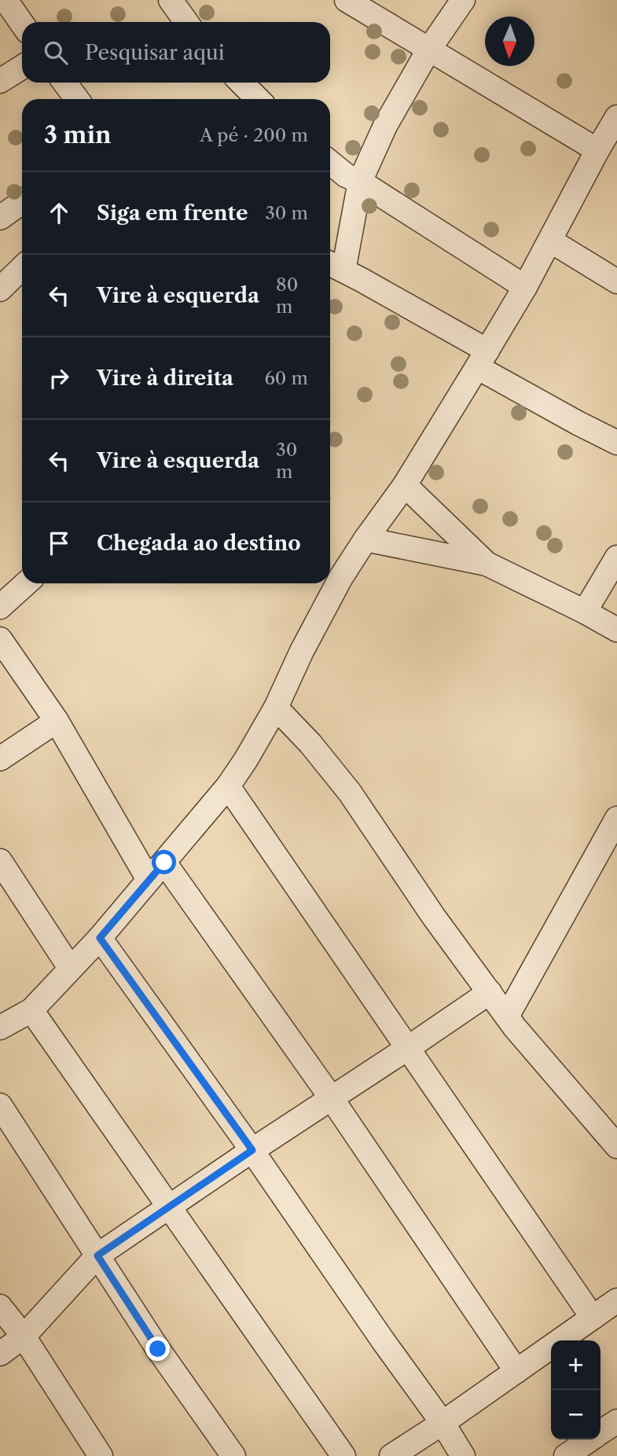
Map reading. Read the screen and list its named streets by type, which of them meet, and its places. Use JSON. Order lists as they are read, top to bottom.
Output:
{
  "north": "bottom",
  "page": {
    "search": "Pesquisar aqui",
    "heading": ["3 min", "A pé · 200 m"],
    "list": [
      ["Siga em frente", "30 m"],
      ["Vire à esquerda", "80 m"],
      ["Vire à direita", "60 m"],
      ["Vire à esquerda", "30 m"],
      "Chegada ao destino"
    ],
    "map_buttons": ["+", "−"]
  }
}
